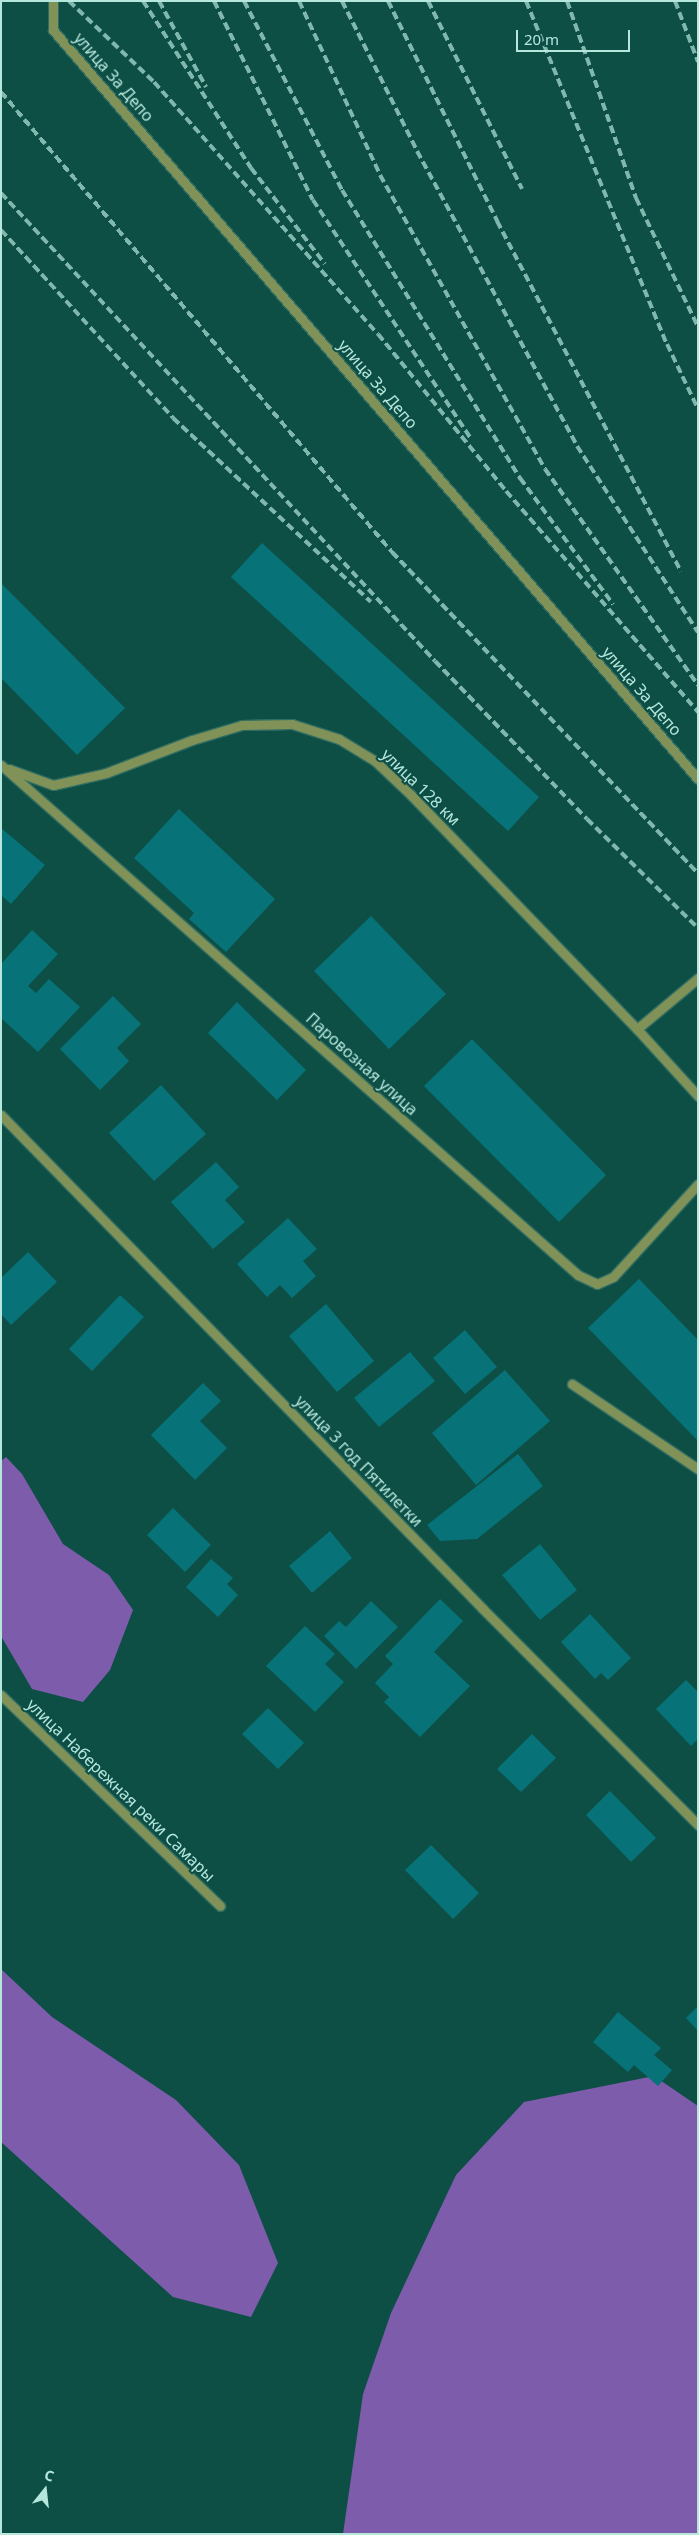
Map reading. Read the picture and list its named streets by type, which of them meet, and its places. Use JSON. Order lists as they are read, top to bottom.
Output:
{
  "streets": {
    "street": [
      "улица За Депо",
      "улица 128 км",
      "Паровозная улица",
      "улица 3 год Пятилетки",
      "улица Набережная реки Самары"
    ]
  },
  "crossings": [
    ["улица 128 км", "Паровозная улица"]
  ],
  "scale_bar": "20 m",
  "north": "top"
}
